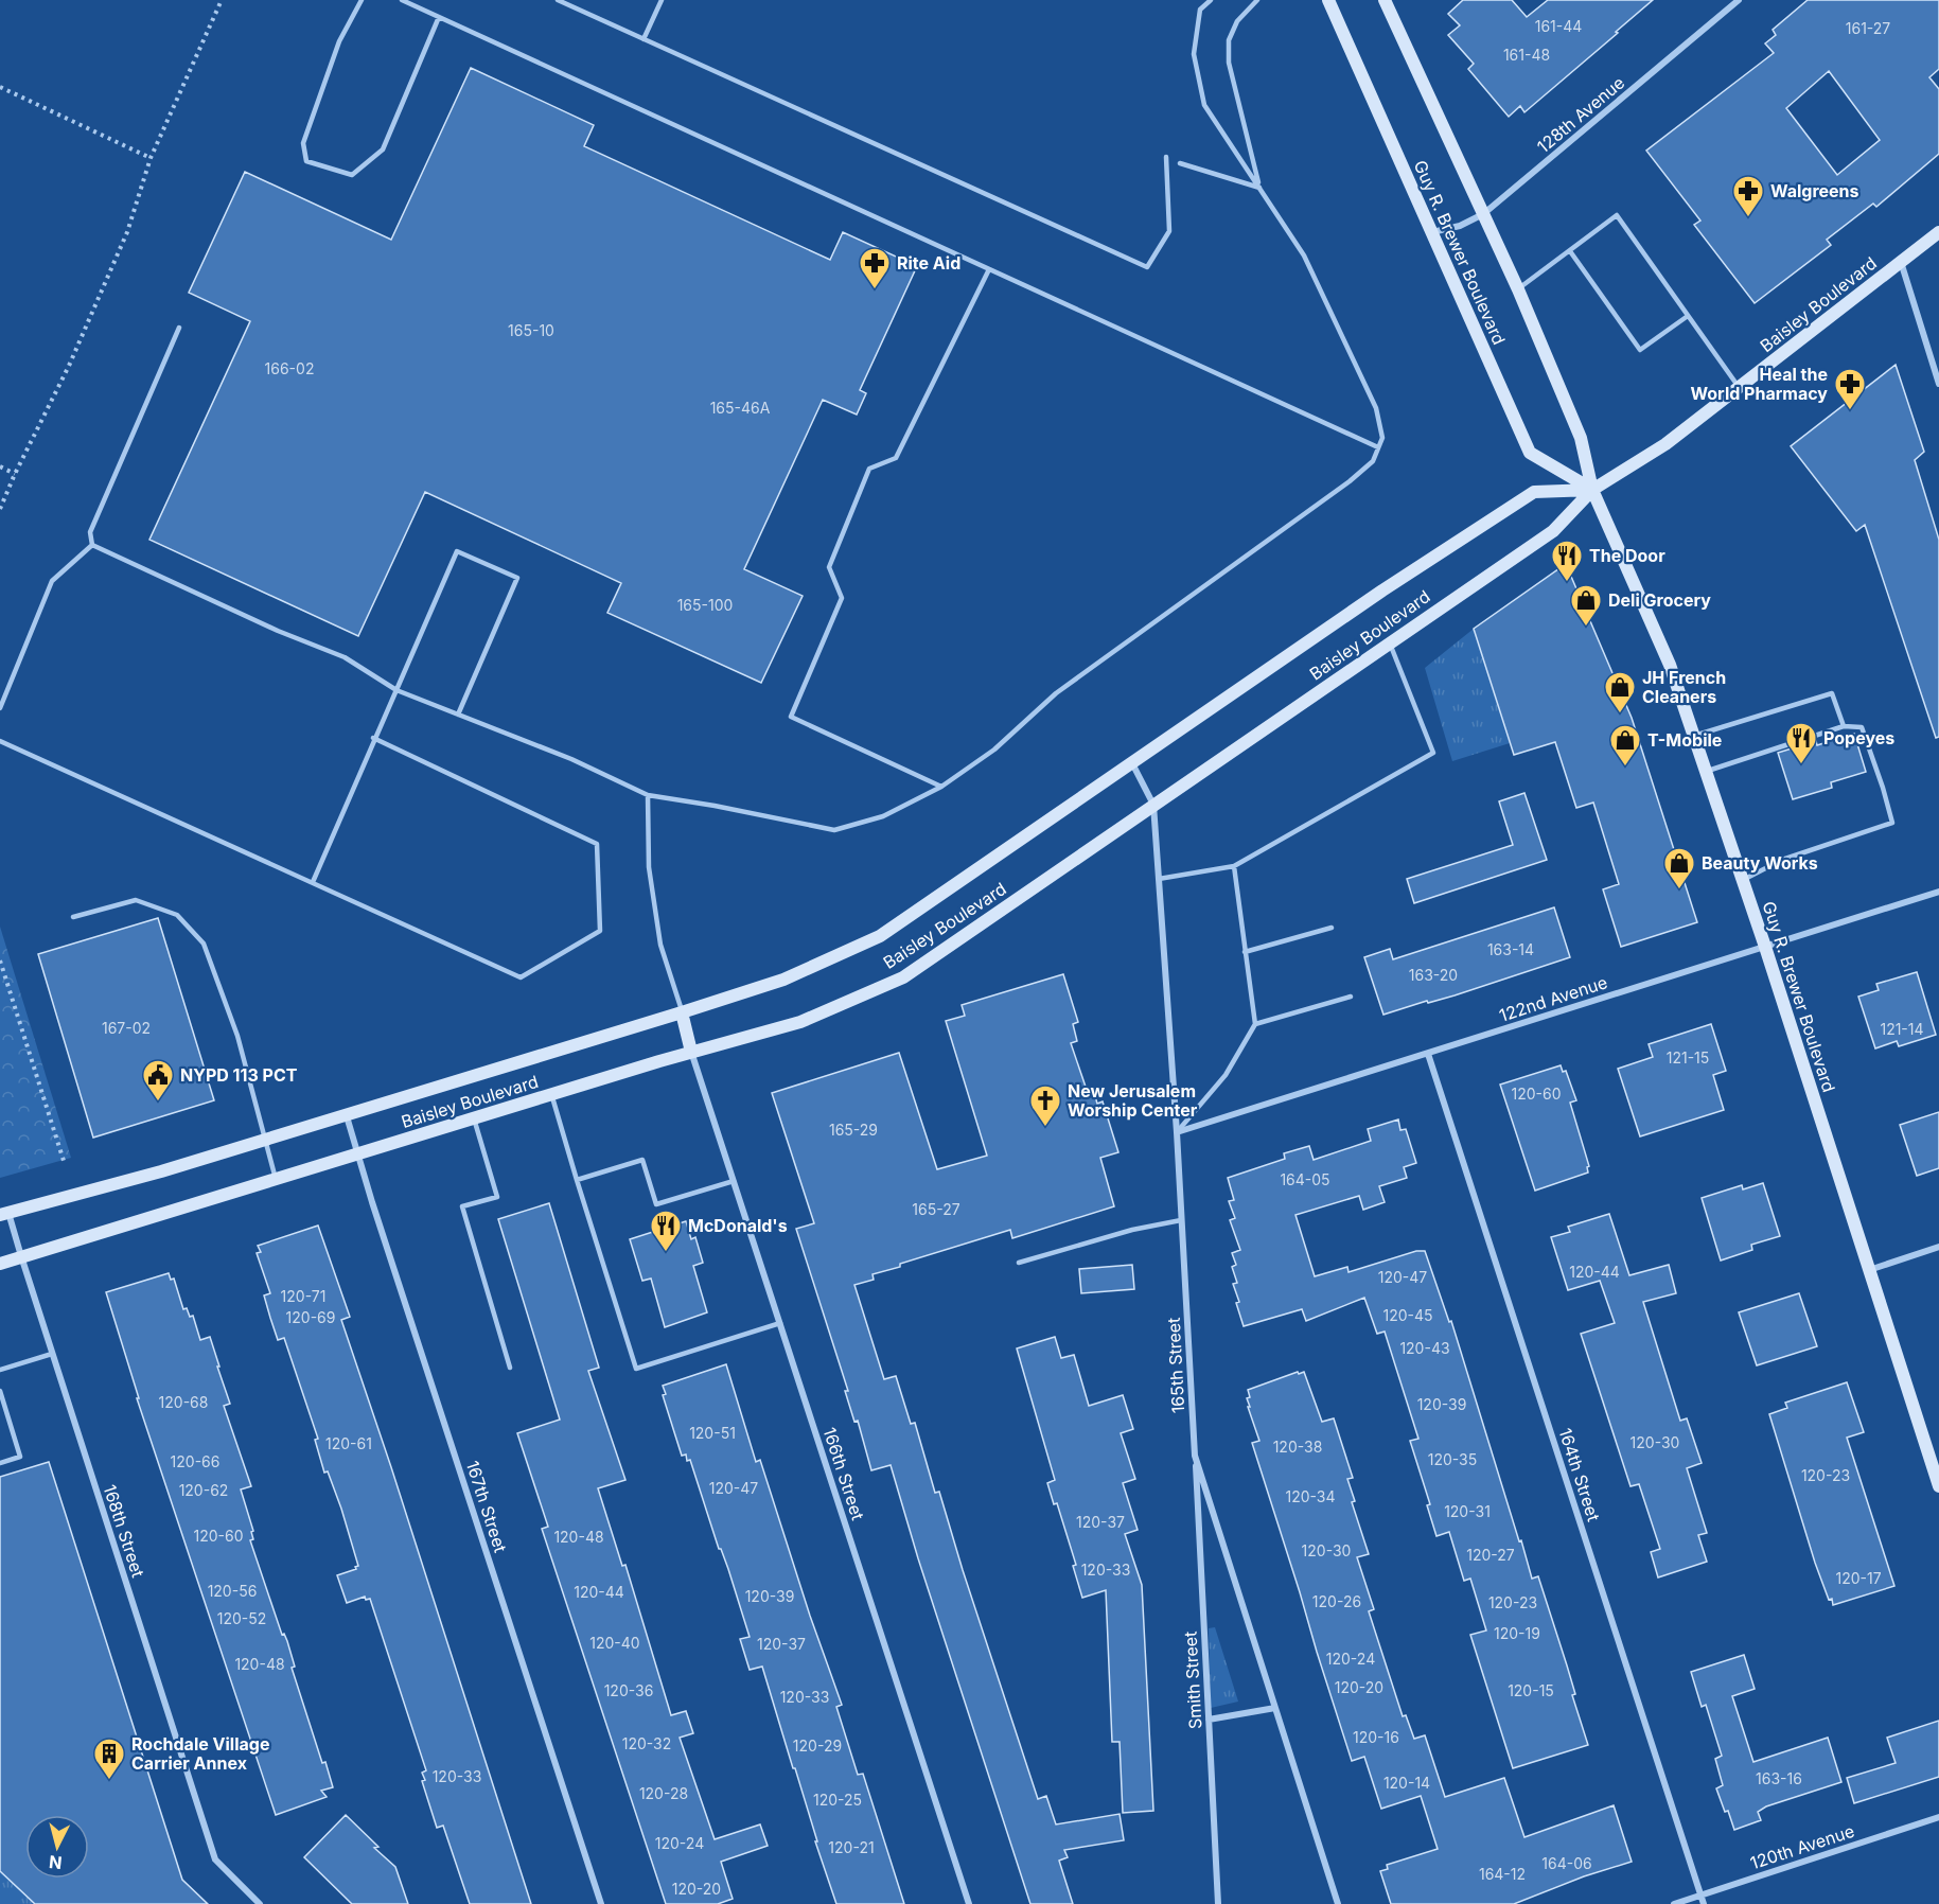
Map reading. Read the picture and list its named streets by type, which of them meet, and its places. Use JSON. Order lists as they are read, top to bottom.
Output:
{
  "streets": {
    "main road": ["Guy R. Brewer Boulevard", "Baisley Boulevard"],
    "street": [
      "128th Avenue",
      "122nd Avenue",
      "165th Street",
      "166th Street",
      "164th Street",
      "167th Street",
      "168th Street",
      "Smith Street",
      "120th Avenue"
    ]
  },
  "crossings": [
    ["128th Avenue", "Guy R. Brewer Boulevard"],
    ["Guy R. Brewer Boulevard", "Baisley Boulevard"],
    ["Guy R. Brewer Boulevard", "122nd Avenue"],
    ["Baisley Boulevard", "165th Street"],
    ["Baisley Boulevard", "166th Street"],
    ["Baisley Boulevard", "167th Street"],
    ["Baisley Boulevard", "168th Street"],
    ["122nd Avenue", "165th Street"],
    ["122nd Avenue", "164th Street"],
    ["165th Street", "Smith Street"],
    ["164th Street", "120th Avenue"]
  ],
  "places": {
    "pharmacy": ["Walgreens", "Rite Aid", "Heal the World Pharmacy"],
    "restaurant": ["The Door", "Popeyes", "McDonald's"],
    "shop": [
      "Deli Grocery",
      "JH French Cleaners",
      "T-Mobile",
      "Beauty Works"
    ],
    "public building": ["NYPD 113 PCT"],
    "church": ["New Jerusalem Worship Center"],
    "building": ["Rochdale Village Carrier Annex"]
  },
  "house_numbers": [
    "161-44",
    "161-27",
    "161-48",
    "165-10",
    "166-02",
    "165-46A",
    "165-100",
    "163-14",
    "163-20",
    "167-02",
    "121-14",
    "121-15",
    "120-60",
    "165-29",
    "164-05",
    "165-27",
    "120-44",
    "120-47",
    "120-71",
    "120-45",
    "120-69",
    "120-43",
    "120-68",
    "120-39",
    "120-51",
    "120-30",
    "120-61",
    "120-38",
    "120-35",
    "120-66",
    "120-23",
    "120-47",
    "120-62",
    "120-34",
    "120-31",
    "120-37",
    "120-60",
    "120-48",
    "120-30",
    "120-27",
    "120-33",
    "120-17",
    "120-56",
    "120-44",
    "120-39",
    "120-26",
    "120-23",
    "120-52",
    "120-19",
    "120-40",
    "120-37",
    "120-24",
    "120-48",
    "120-20",
    "120-36",
    "120-15",
    "120-33",
    "120-16",
    "120-32",
    "120-29",
    "120-33",
    "163-16",
    "120-14",
    "120-28",
    "120-25",
    "120-24",
    "120-21",
    "164-06",
    "164-12",
    "120-20"
  ],
  "north": "bottom"
}
